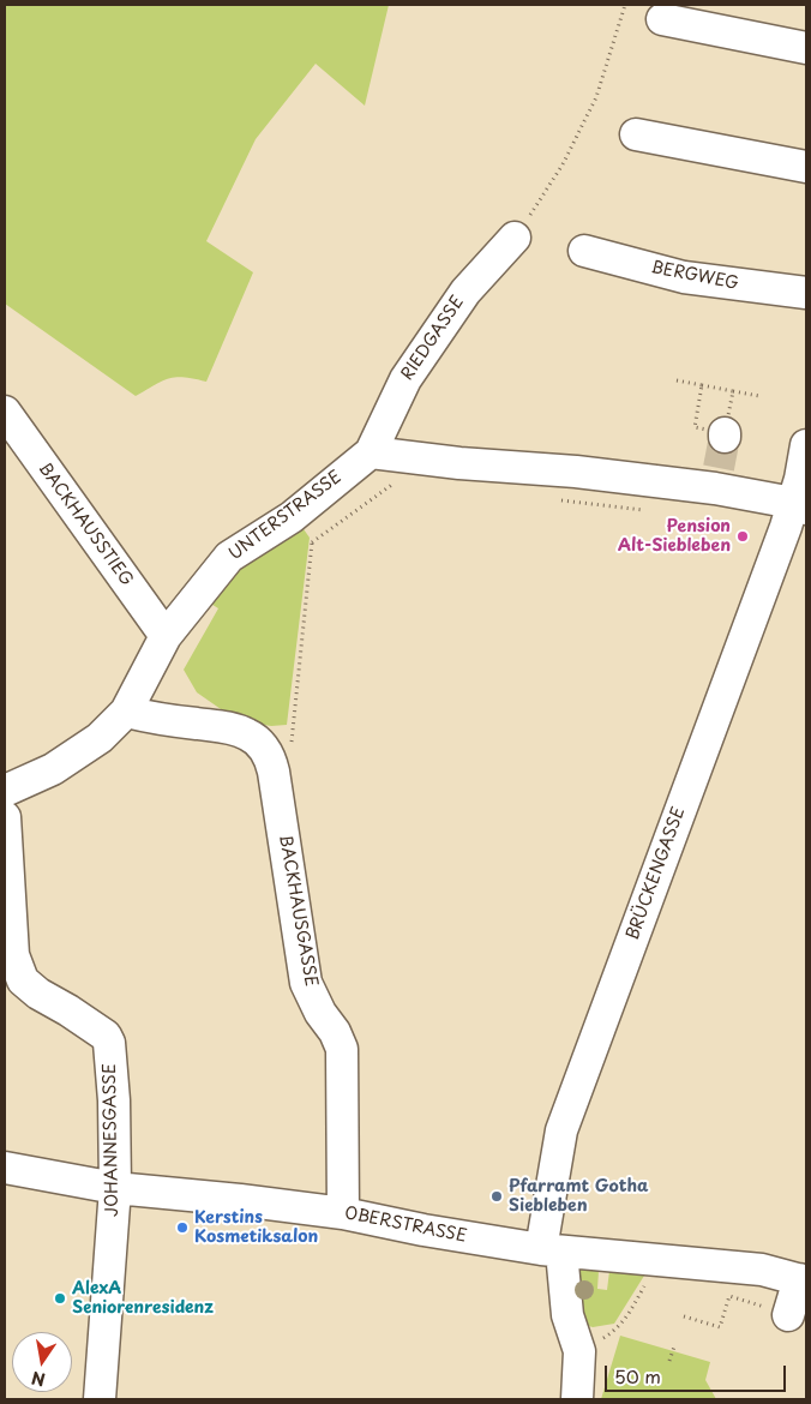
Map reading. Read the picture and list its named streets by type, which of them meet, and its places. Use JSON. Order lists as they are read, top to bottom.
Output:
{
  "streets": {
    "street": [
      "BERGWEG",
      "RIEDGASSE",
      "UNTERSTRASSE",
      "BACKHAUSSTIEG",
      "BRÜCKENGASSE",
      "BACKHAUSGASSE",
      "JOHANNESGASSE",
      "OBERSTRASSE"
    ]
  },
  "crossings": [
    ["RIEDGASSE", "UNTERSTRASSE"],
    ["UNTERSTRASSE", "BACKHAUSSTIEG"],
    ["UNTERSTRASSE", "BACKHAUSGASSE"],
    ["BRÜCKENGASSE", "OBERSTRASSE"],
    ["BACKHAUSGASSE", "OBERSTRASSE"],
    ["JOHANNESGASSE", "OBERSTRASSE"]
  ],
  "places": [
    "Pension Alt-Siebleben",
    "Pfarramt Gotha Siebleben",
    "Kerstins Kosmetiksalon",
    "AlexA Seniorenresidenz"
  ],
  "scale_bar": "50 m",
  "north": "bottom"
}
